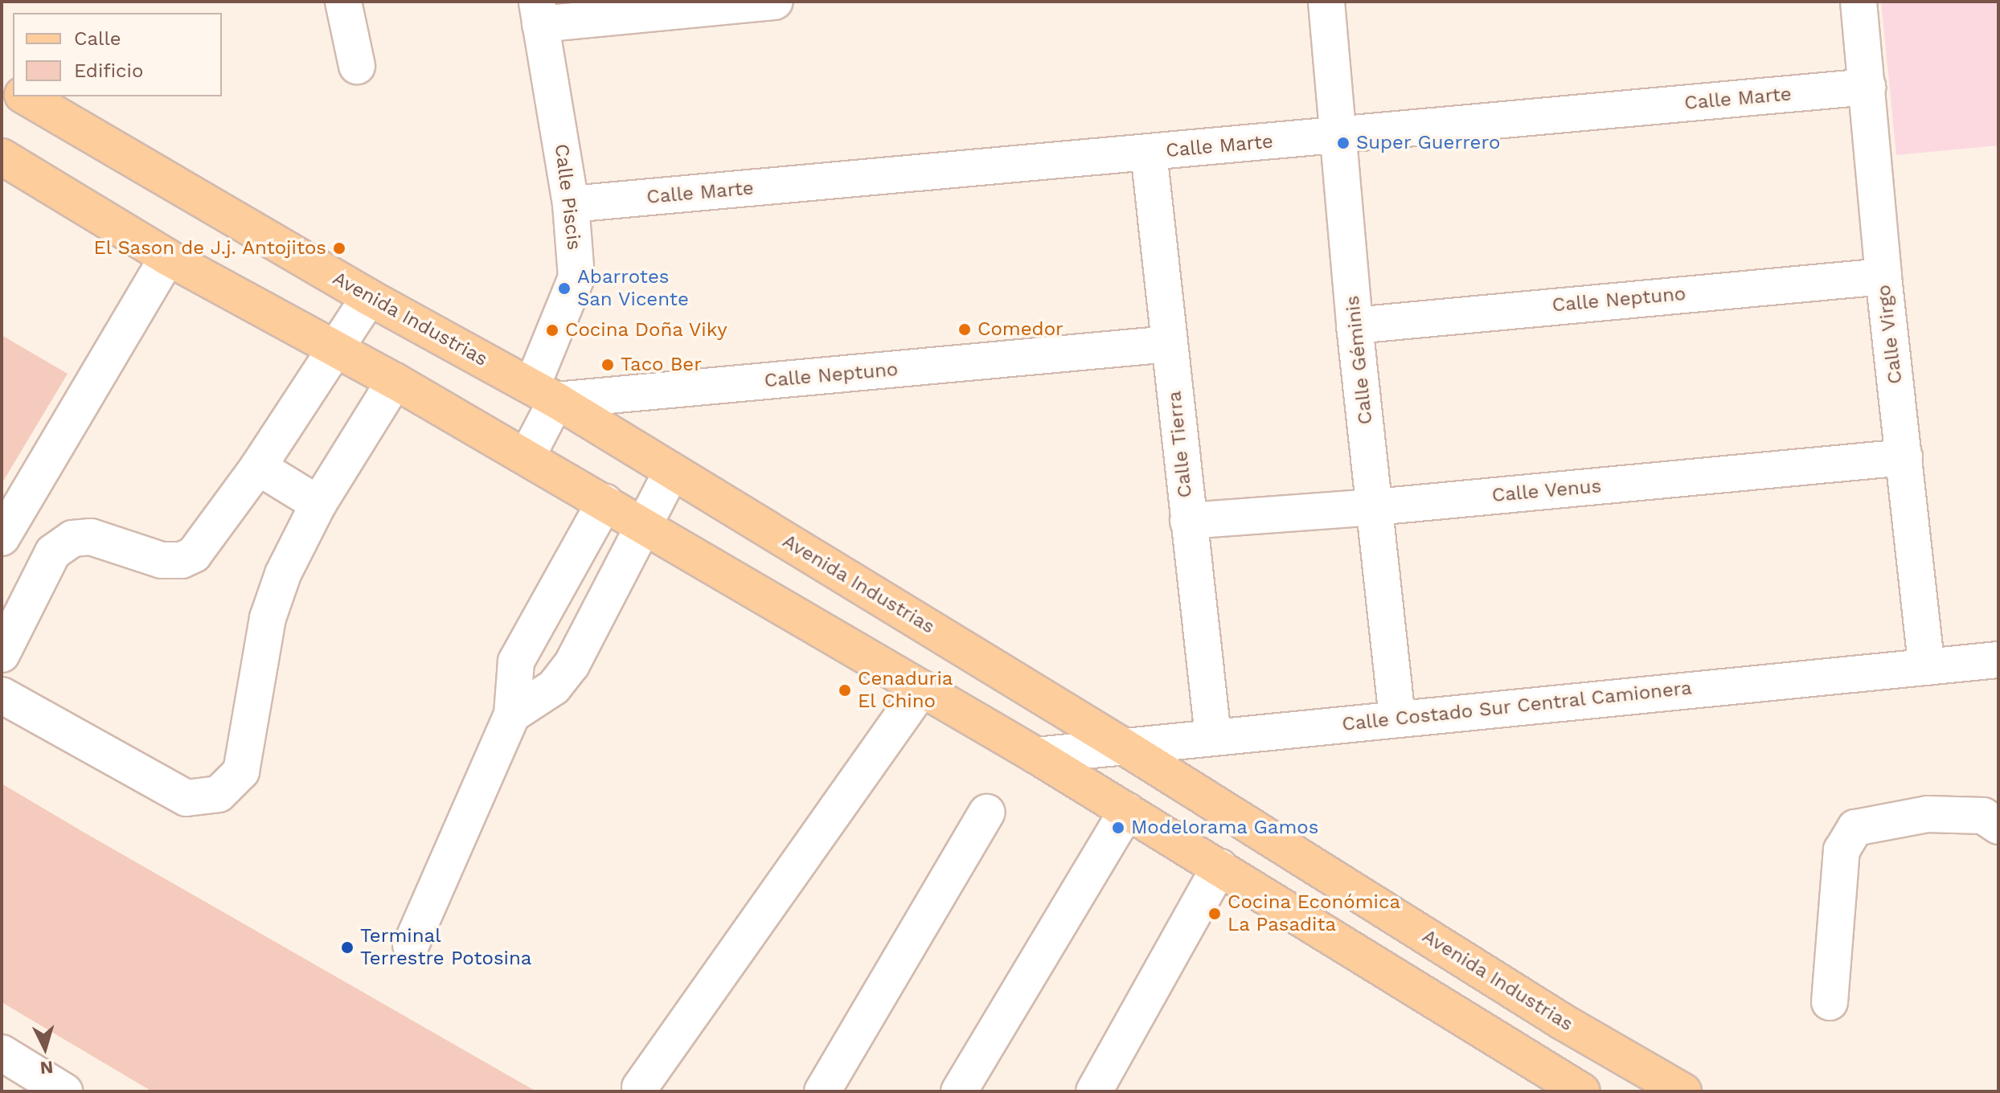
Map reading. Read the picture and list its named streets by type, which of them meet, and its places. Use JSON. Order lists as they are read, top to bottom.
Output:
{
  "streets": {
    "main road": ["Avenida Industrias"],
    "street": [
      "Calle Marte",
      "Calle Piscis",
      "Calle Neptuno",
      "Calle Virgo",
      "Calle Géminis",
      "Calle Tierra",
      "Calle Venus",
      "Calle Costado Sur Central Camionera"
    ]
  },
  "crossings": [
    ["Calle Marte", "Calle Piscis"],
    ["Calle Marte", "Calle Virgo"],
    ["Calle Marte", "Calle Géminis"],
    ["Calle Marte", "Calle Tierra"],
    ["Calle Piscis", "Calle Neptuno"],
    ["Calle Piscis", "Avenida Industrias"],
    ["Calle Neptuno", "Avenida Industrias"],
    ["Calle Neptuno", "Calle Virgo"],
    ["Calle Neptuno", "Calle Géminis"],
    ["Calle Neptuno", "Calle Tierra"],
    ["Avenida Industrias", "Calle Costado Sur Central Camionera"],
    ["Calle Virgo", "Calle Venus"],
    ["Calle Virgo", "Calle Costado Sur Central Camionera"],
    ["Calle Géminis", "Calle Venus"],
    ["Calle Géminis", "Calle Costado Sur Central Camionera"],
    ["Calle Tierra", "Calle Venus"],
    ["Calle Tierra", "Calle Costado Sur Central Camionera"]
  ],
  "places": [
    "Super Guerrero",
    "El Sason de J.j. Antojitos",
    "Abarrotes San Vicente",
    "Comedor",
    "Cocina Doña Viky",
    "Taco Ber",
    "Cenaduria El Chino",
    "Modelorama Gamos",
    "Cocina Económica La Pasadita",
    "Terminal Terrestre Potosina"
  ],
  "legend": ["Calle", "Edificio"],
  "north": "bottom"
}
